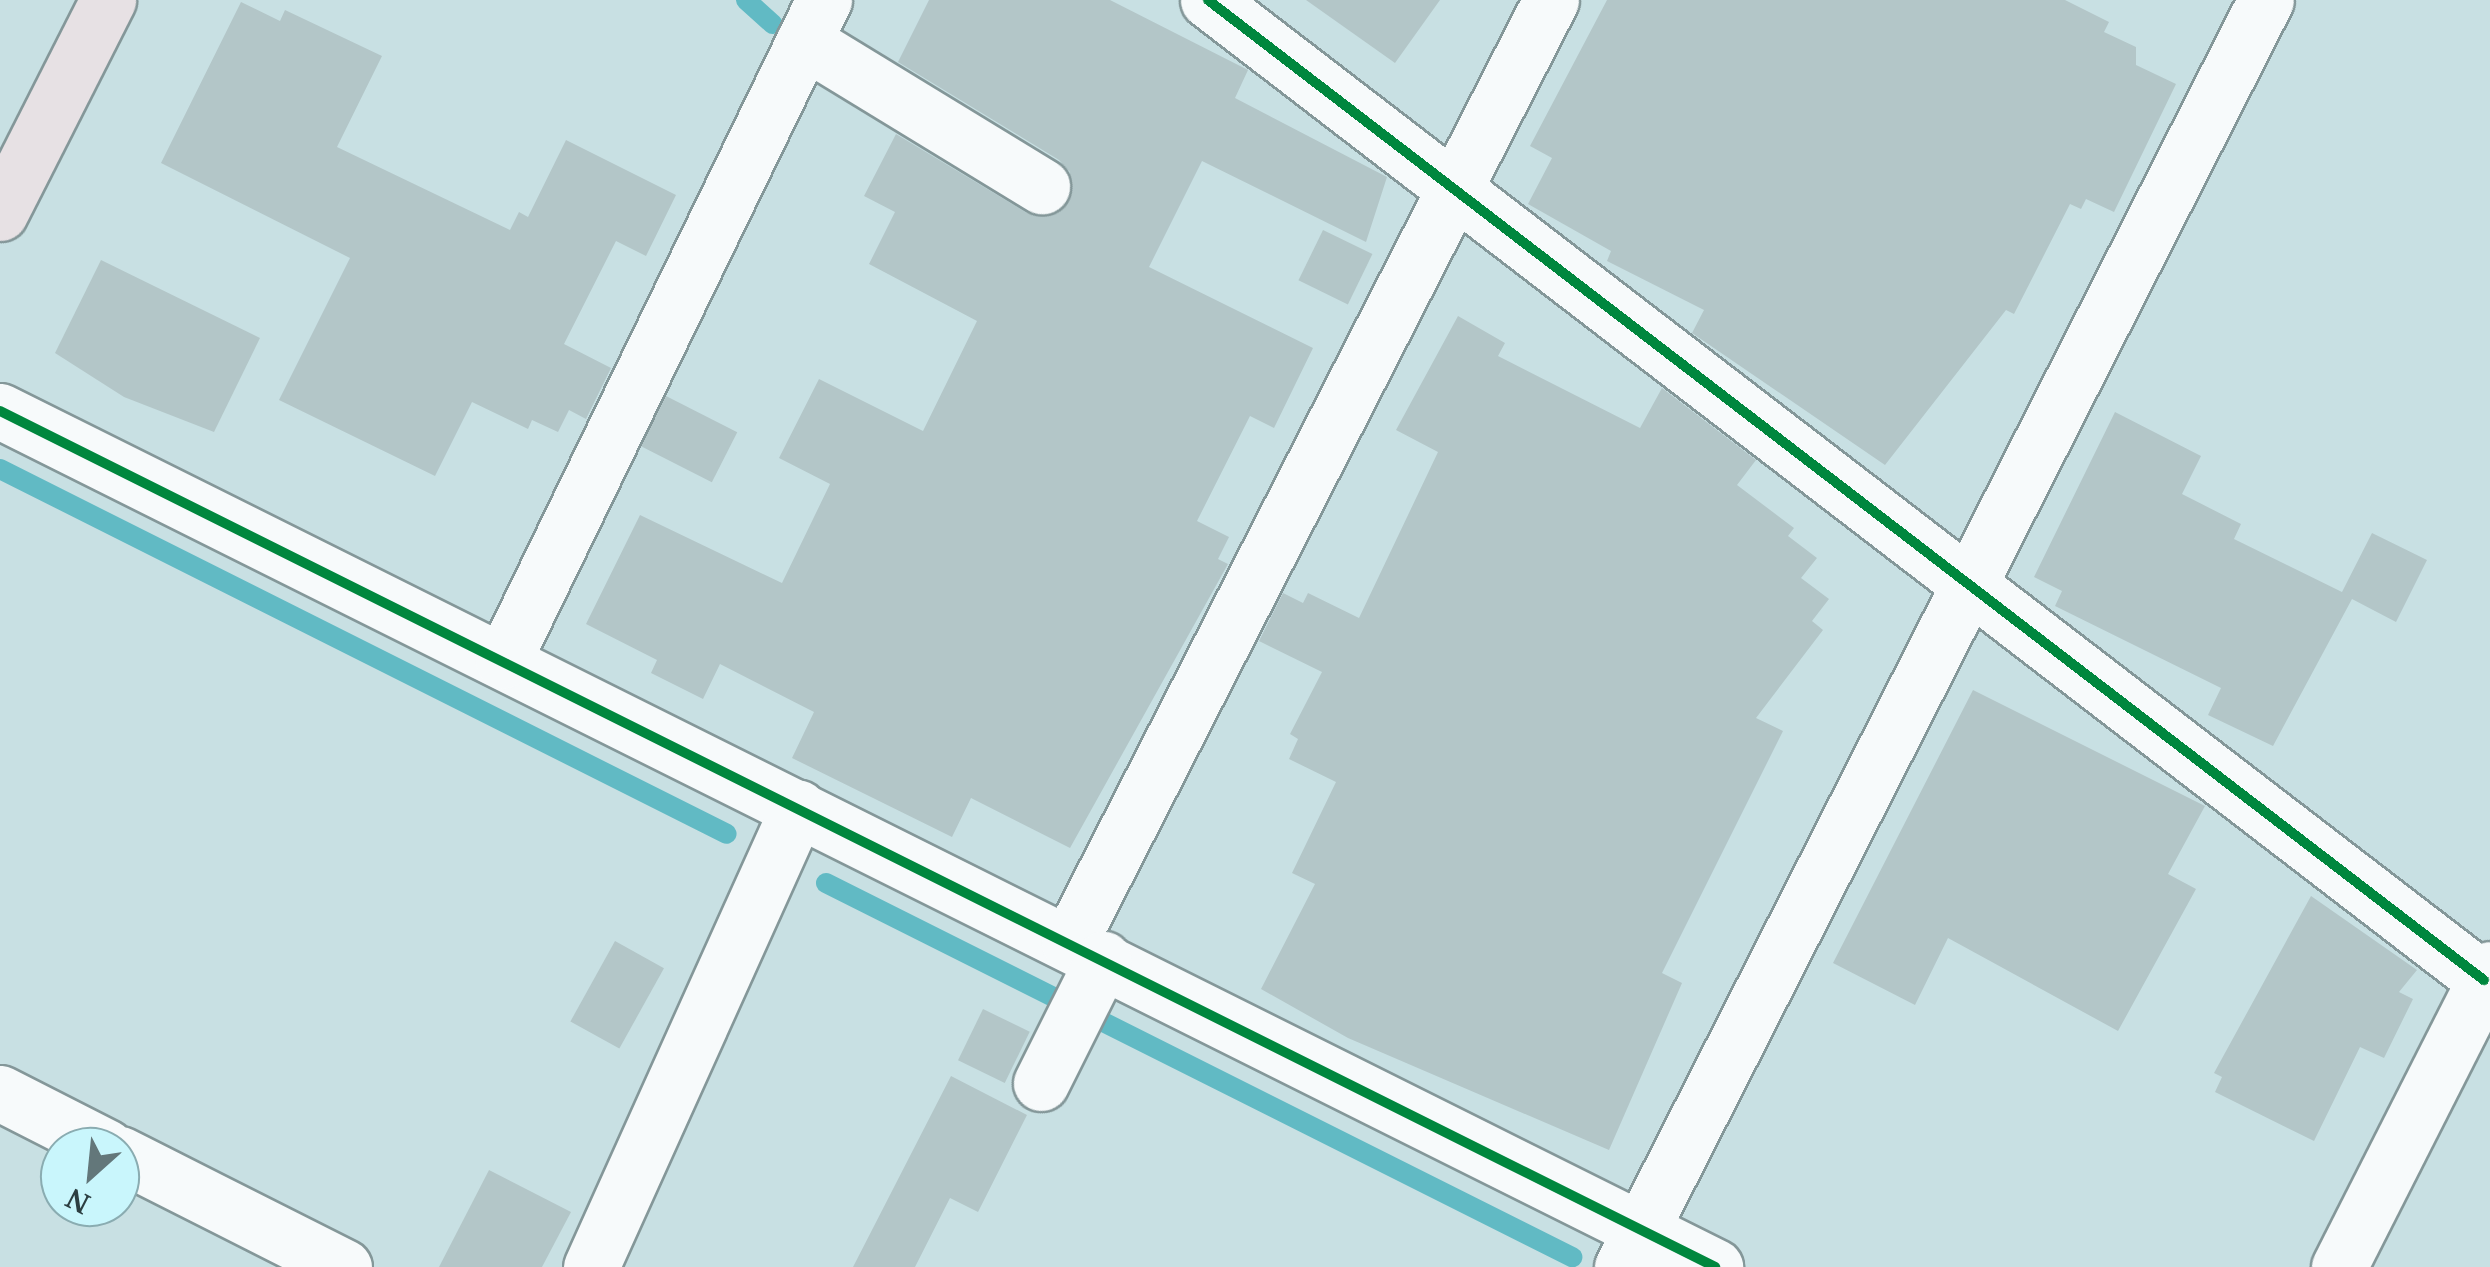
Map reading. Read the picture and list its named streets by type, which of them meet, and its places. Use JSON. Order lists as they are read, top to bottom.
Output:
{
  "north": "bottom left"
}
